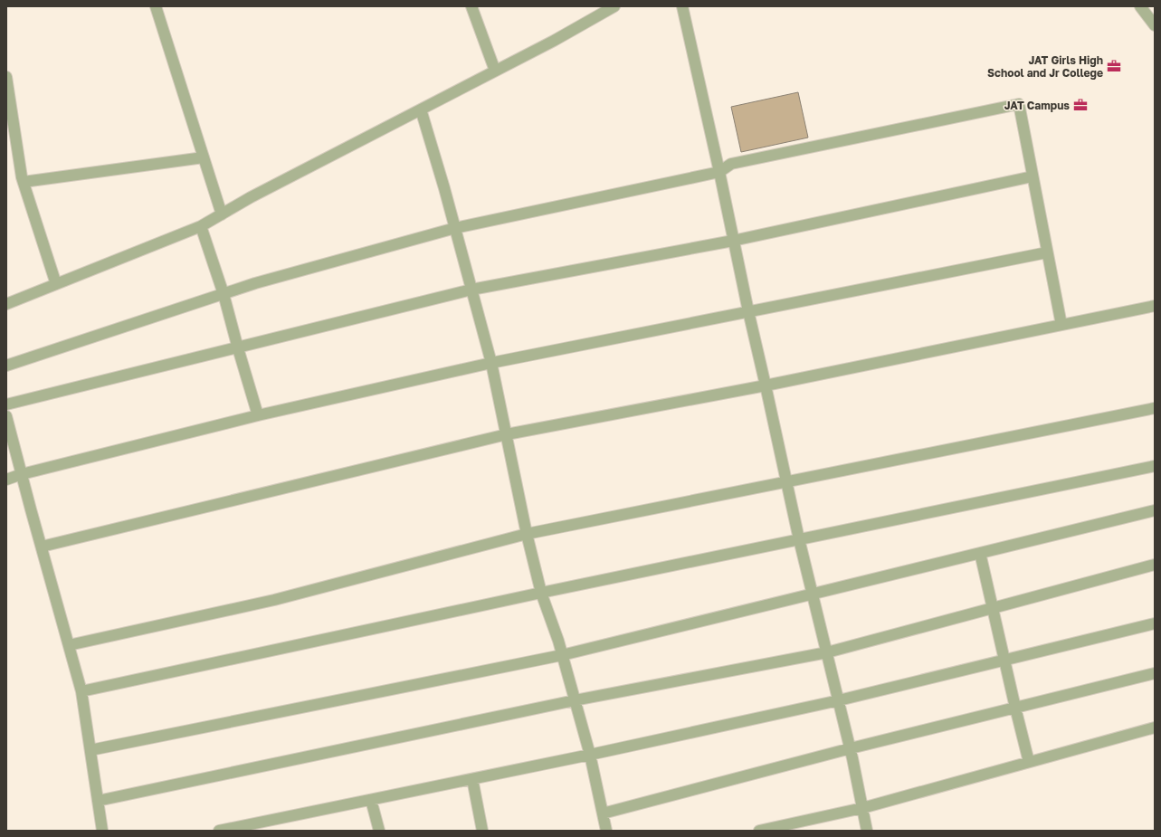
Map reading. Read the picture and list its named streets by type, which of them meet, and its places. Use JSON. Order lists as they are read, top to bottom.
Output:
{
  "places": {
    "office": ["JAT Girls High School and Jr College", "JAT Campus"]
  }
}
